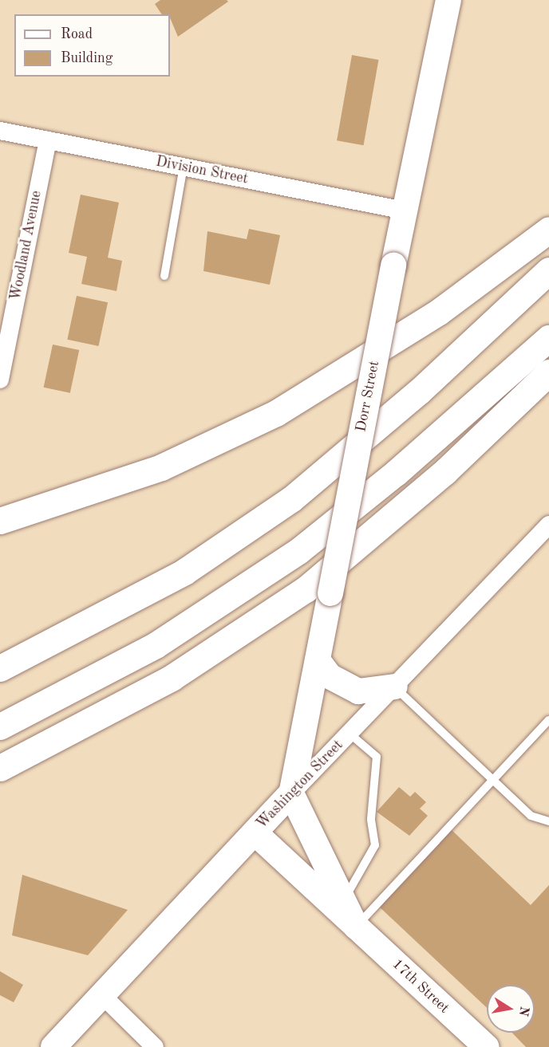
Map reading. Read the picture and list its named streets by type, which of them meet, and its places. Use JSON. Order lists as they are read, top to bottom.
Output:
{
  "streets": {
    "main road": ["Dorr Street", "Washington Street", "17th Street"],
    "street": ["Division Street", "Woodland Avenue"]
  },
  "crossings": [
    ["Division Street", "Woodland Avenue"],
    ["Division Street", "Dorr Street"],
    ["Dorr Street", "Washington Street"],
    ["Dorr Street", "17th Street"],
    ["Washington Street", "17th Street"]
  ],
  "legend": ["Road", "Building"],
  "north": "right"
}
